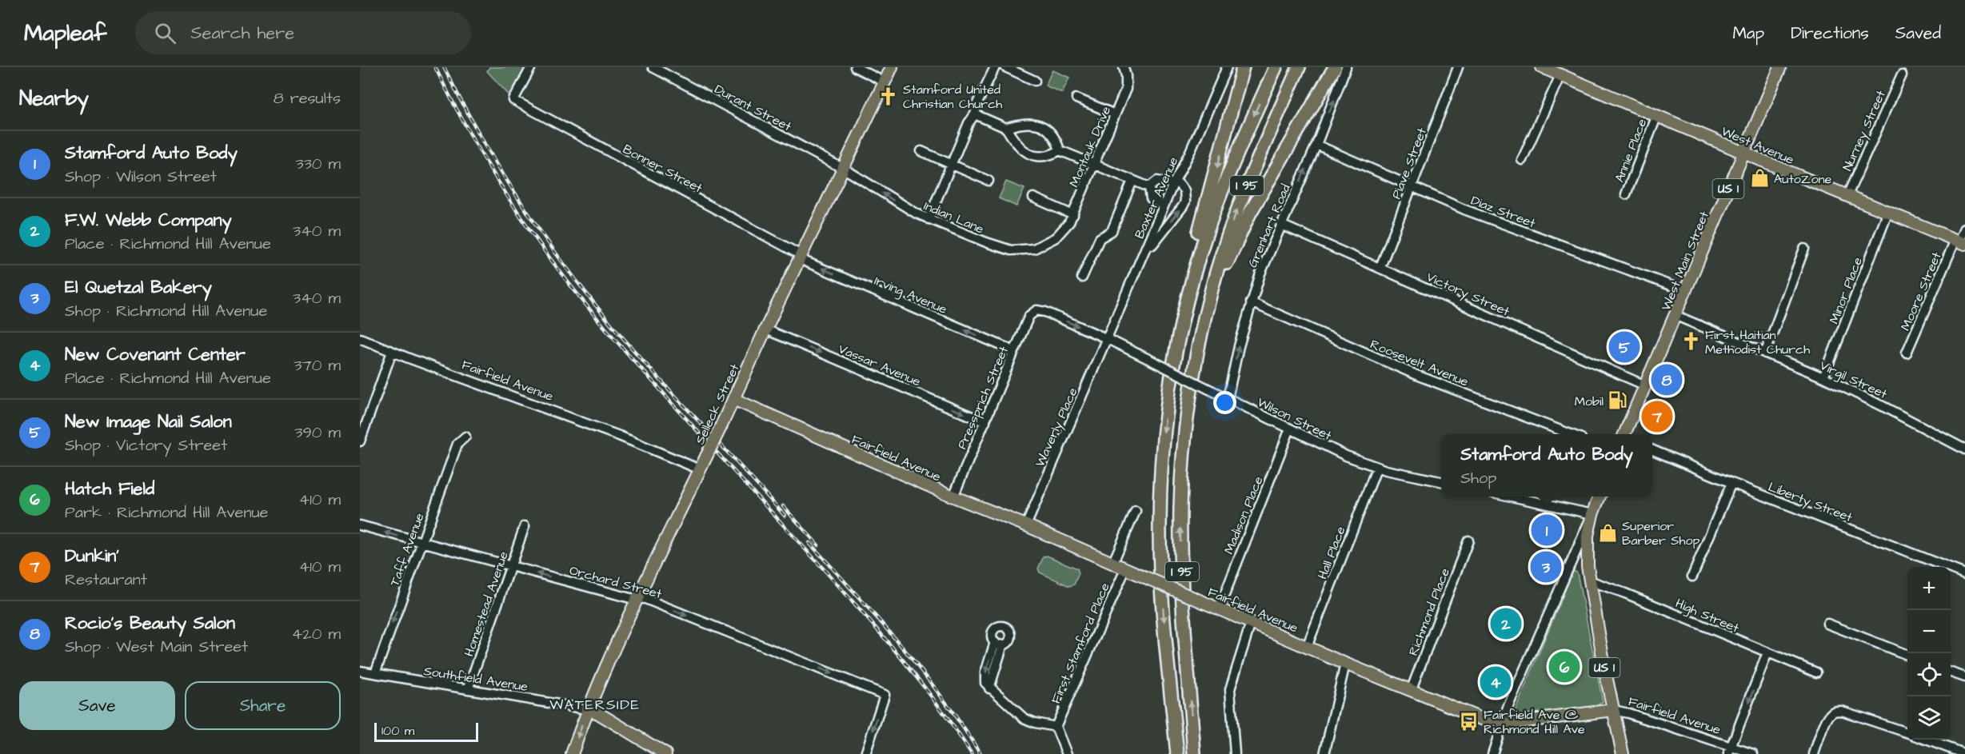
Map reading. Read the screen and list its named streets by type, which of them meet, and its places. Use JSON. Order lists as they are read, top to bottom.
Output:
{
  "streets": {
    "highway": ["I 95"],
    "main road": [
      "West Avenue",
      "US 1",
      "West Main Street",
      "Fairfield Avenue",
      "Selleck Street"
    ],
    "street": [
      "Durant Street",
      "Nurney Street",
      "Montauk Drive",
      "Annie Place",
      "Piave Street",
      "Bonner Street",
      "Baxter Avenue",
      "Diaz Street",
      "Indian Lane",
      "Grenhart Road",
      "Minor Place",
      "Moore Street",
      "Victory Street",
      "Irving Avenue",
      "Roosevelt Avenue",
      "Vassar Avenue",
      "Virgil Street",
      "Pressprich Street",
      "Wilson Street",
      "Waverly Place",
      "Liberty Street",
      "Madison Place",
      "Taff Avenue",
      "Hall Place",
      "Orchard Street",
      "Homestead Avenue",
      "Richmond Place",
      "High Street",
      "First Stamford Place",
      "Southfield Avenue"
    ]
  },
  "crossings": [
    ["Durant Street", "Indian Lane"],
    ["Durant Street", "Selleck Street"],
    ["Nurney Street", "West Avenue"],
    ["West Avenue", "Annie Place"],
    ["West Avenue", "West Main Street"],
    ["West Avenue", "Minor Place"],
    ["West Avenue", "Moore Street"],
    ["Montauk Drive", "Indian Lane"],
    ["Piave Street", "Diaz Street"],
    ["Piave Street", "Victory Street"],
    ["Bonner Street", "Irving Avenue"],
    ["Bonner Street", "Selleck Street"],
    ["US 1", "Fairfield Avenue"],
    ["US 1", "High Street"],
    ["Baxter Avenue", "Wilson Street"],
    ["Baxter Avenue", "Waverly Place"],
    ["Diaz Street", "Grenhart Road"],
    ["Diaz Street", "West Main Street"],
    ["Indian Lane", "Selleck Street"],
    ["Grenhart Road", "Victory Street"],
    ["Grenhart Road", "Roosevelt Avenue"],
    ["Grenhart Road", "Wilson Street"],
    ["West Main Street", "Victory Street"],
    ["West Main Street", "Virgil Street"],
    ["Minor Place", "Virgil Street"],
    ["Irving Avenue", "Pressprich Street"],
    ["Irving Avenue", "Selleck Street"],
    ["Vassar Avenue", "Pressprich Street"],
    ["Vassar Avenue", "Selleck Street"],
    ["Fairfield Avenue", "Pressprich Street"],
    ["Fairfield Avenue", "Selleck Street"],
    ["Fairfield Avenue", "Waverly Place"],
    ["Fairfield Avenue", "Madison Place"],
    ["Fairfield Avenue", "Hall Place"],
    ["Fairfield Avenue", "Richmond Place"],
    ["Fairfield Avenue", "First Stamford Place"],
    ["Pressprich Street", "Wilson Street"],
    ["Selleck Street", "Orchard Street"],
    ["Selleck Street", "Southfield Avenue"],
    ["Wilson Street", "Waverly Place"],
    ["Wilson Street", "Madison Place"],
    ["Wilson Street", "Hall Place"],
    ["Taff Avenue", "Orchard Street"],
    ["Taff Avenue", "Southfield Avenue"],
    ["Orchard Street", "Homestead Avenue"],
    ["Homestead Avenue", "Southfield Avenue"]
  ],
  "one_way": [
    "Grenhart Road",
    "Irving Avenue",
    "Vassar Avenue",
    "Taff Avenue"
  ],
  "districts": ["WATERSIDE"],
  "places": {
    "church": ["Stamford United Christian Church", "First Haitian Methodist Church"],
    "shop": ["AutoZone", "Superior Barber Shop"],
    "fuel station": ["Mobil"],
    "bus stop": ["Fairfield Ave @ Richmond Hill Ave"]
  },
  "scale_bar": "100 m",
  "page": {
    "header": "Mapleaf",
    "search": "Search here",
    "nav": ["Map", "Directions", "Saved"],
    "heading": ["Nearby", "8 results"],
    "list": [
      {
        "mark": "1",
        "name": "Stamford Auto Body",
        "note": "Shop · Wilson Street",
        "value": "330 m"
      },
      {
        "mark": "2",
        "name": "F.W. Webb Company",
        "note": "Place · Richmond Hill Avenue",
        "value": "340 m"
      },
      {
        "mark": "3",
        "name": "El Quetzal Bakery",
        "note": "Shop · Richmond Hill Avenue",
        "value": "340 m"
      },
      {
        "mark": "4",
        "name": "New Covenant Center",
        "note": "Place · Richmond Hill Avenue",
        "value": "370 m"
      },
      {
        "mark": "5",
        "name": "New Image Nail Salon",
        "note": "Shop · Victory Street",
        "value": "390 m"
      },
      {
        "mark": "6",
        "name": "Hatch Field",
        "note": "Park · Richmond Hill Avenue",
        "value": "410 m"
      },
      {
        "mark": "7",
        "name": "Dunkin'",
        "note": "Restaurant",
        "value": "410 m"
      },
      {
        "mark": "8",
        "name": "Rocio's Beauty Salon",
        "note": "Shop · West Main Street",
        "value": "420 m"
      }
    ],
    "pins": [
      "5",
      "8",
      "7",
      "1",
      "3",
      "2",
      "6",
      "4"
    ],
    "popup": ["Stamford Auto Body", "Shop"],
    "map_buttons": ["+", "−"],
    "buttons": ["Save", "Share"],
    "scale": "100 m"
  }
}
